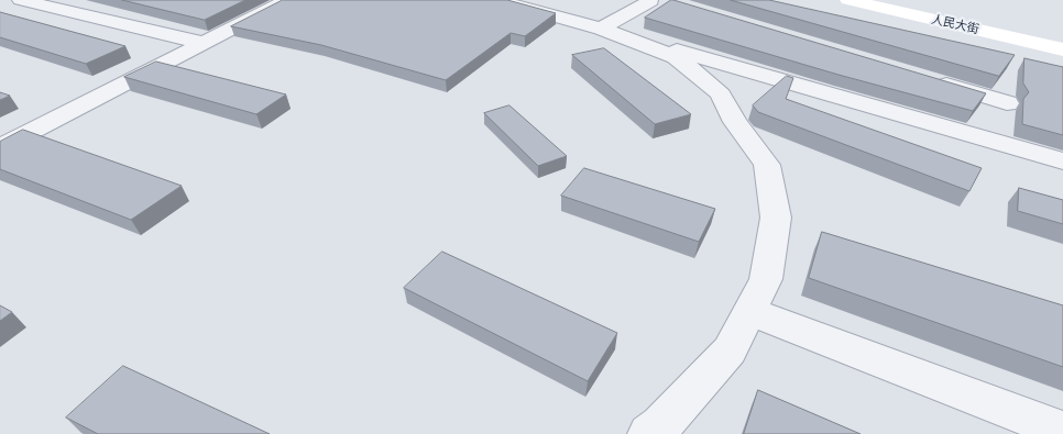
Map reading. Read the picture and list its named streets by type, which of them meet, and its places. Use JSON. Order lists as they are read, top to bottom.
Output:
{
  "streets": {
    "street": ["人民大街"]
  }
}
